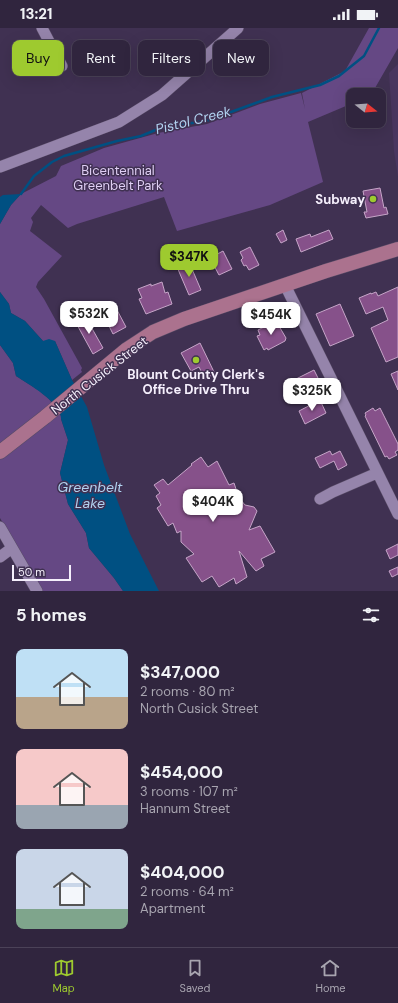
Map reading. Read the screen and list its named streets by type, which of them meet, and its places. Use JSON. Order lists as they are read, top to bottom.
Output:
{
  "streets": {
    "main road": ["North Cusick Street"]
  },
  "water": ["Pistol Creek", "Greenbelt Lake"],
  "parks": ["Bicentennial Greenbelt Park"],
  "places": ["Subway", "Blount County Clerk's Office Drive Thru"],
  "scale_bar": "50 m",
  "north": "right",
  "page": {
    "status": "13:21",
    "chip": [
      "Buy",
      "Rent",
      "Filters",
      "New"
    ],
    "price": [
      "$347K",
      "$532K",
      "$454K",
      "$325K",
      "$404K"
    ],
    "scale": "50 m",
    "heading": "5 homes",
    "list": [
      {
        "name": "$347,000",
        "note": "2 rooms · 80 m² · North Cusick Street"
      },
      {
        "name": "$454,000",
        "note": "3 rooms · 107 m² · Hannum Street"
      },
      {
        "name": "$404,000",
        "note": "2 rooms · 64 m² · Apartment"
      }
    ],
    "tabs": ["Map", "Saved", "Home"]
  }
}
